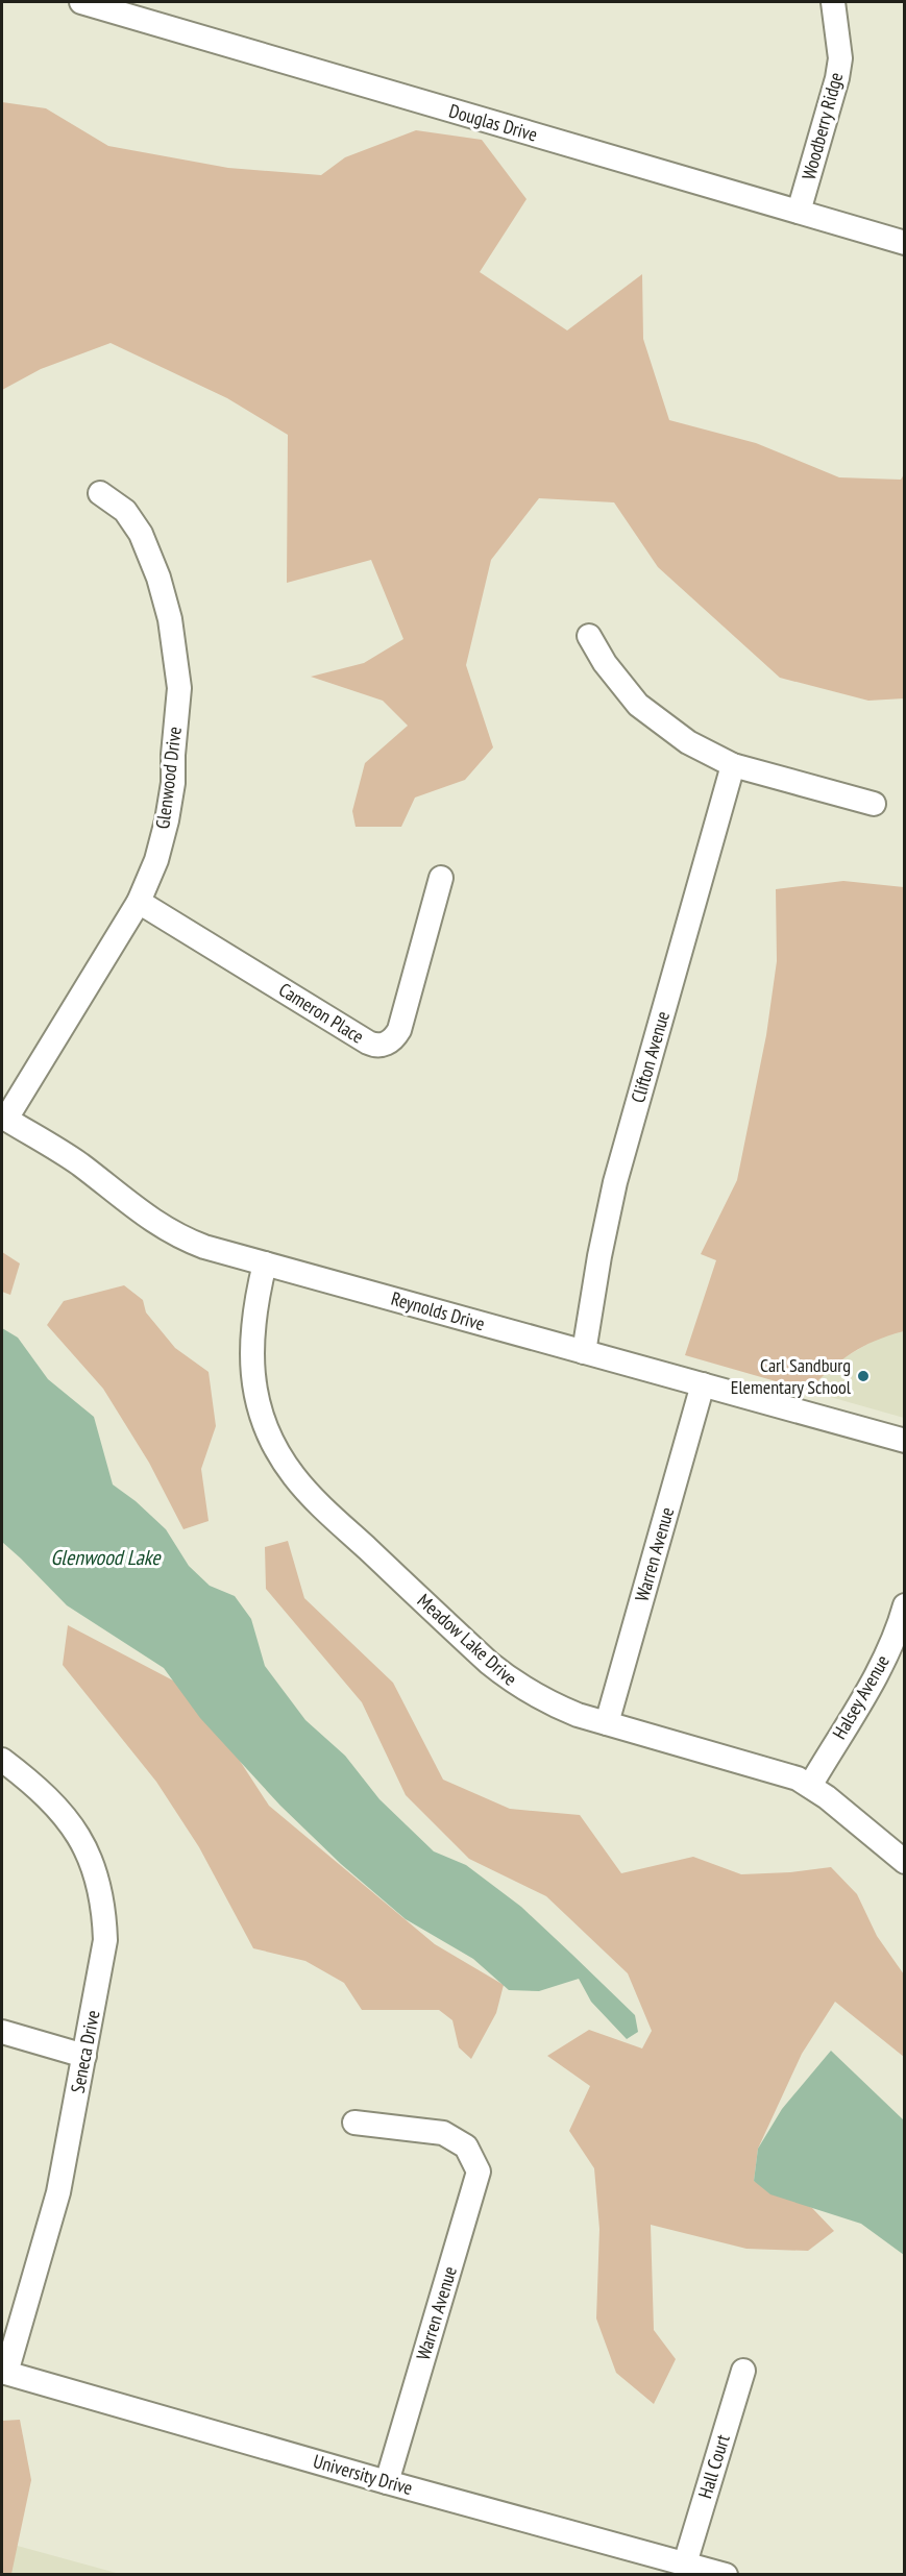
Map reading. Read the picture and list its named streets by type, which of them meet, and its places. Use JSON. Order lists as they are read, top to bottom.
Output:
{
  "streets": {
    "street": [
      "Douglas Drive",
      "Woodberry Ridge",
      "Glenwood Drive",
      "Cameron Place",
      "Clifton Avenue",
      "Reynolds Drive",
      "Warren Avenue",
      "Meadow Lake Drive",
      "Halsey Avenue",
      "Seneca Drive",
      "Hall Court",
      "University Drive"
    ]
  },
  "crossings": [
    ["Douglas Drive", "Woodberry Ridge"],
    ["Glenwood Drive", "Cameron Place"],
    ["Glenwood Drive", "Reynolds Drive"],
    ["Clifton Avenue", "Reynolds Drive"],
    ["Reynolds Drive", "Warren Avenue"],
    ["Reynolds Drive", "Meadow Lake Drive"],
    ["Warren Avenue", "Meadow Lake Drive"],
    ["Warren Avenue", "University Drive"],
    ["Meadow Lake Drive", "Halsey Avenue"],
    ["Seneca Drive", "University Drive"],
    ["Hall Court", "University Drive"]
  ],
  "water": ["Glenwood Lake"],
  "places": ["Carl Sandburg Elementary School"]
}
